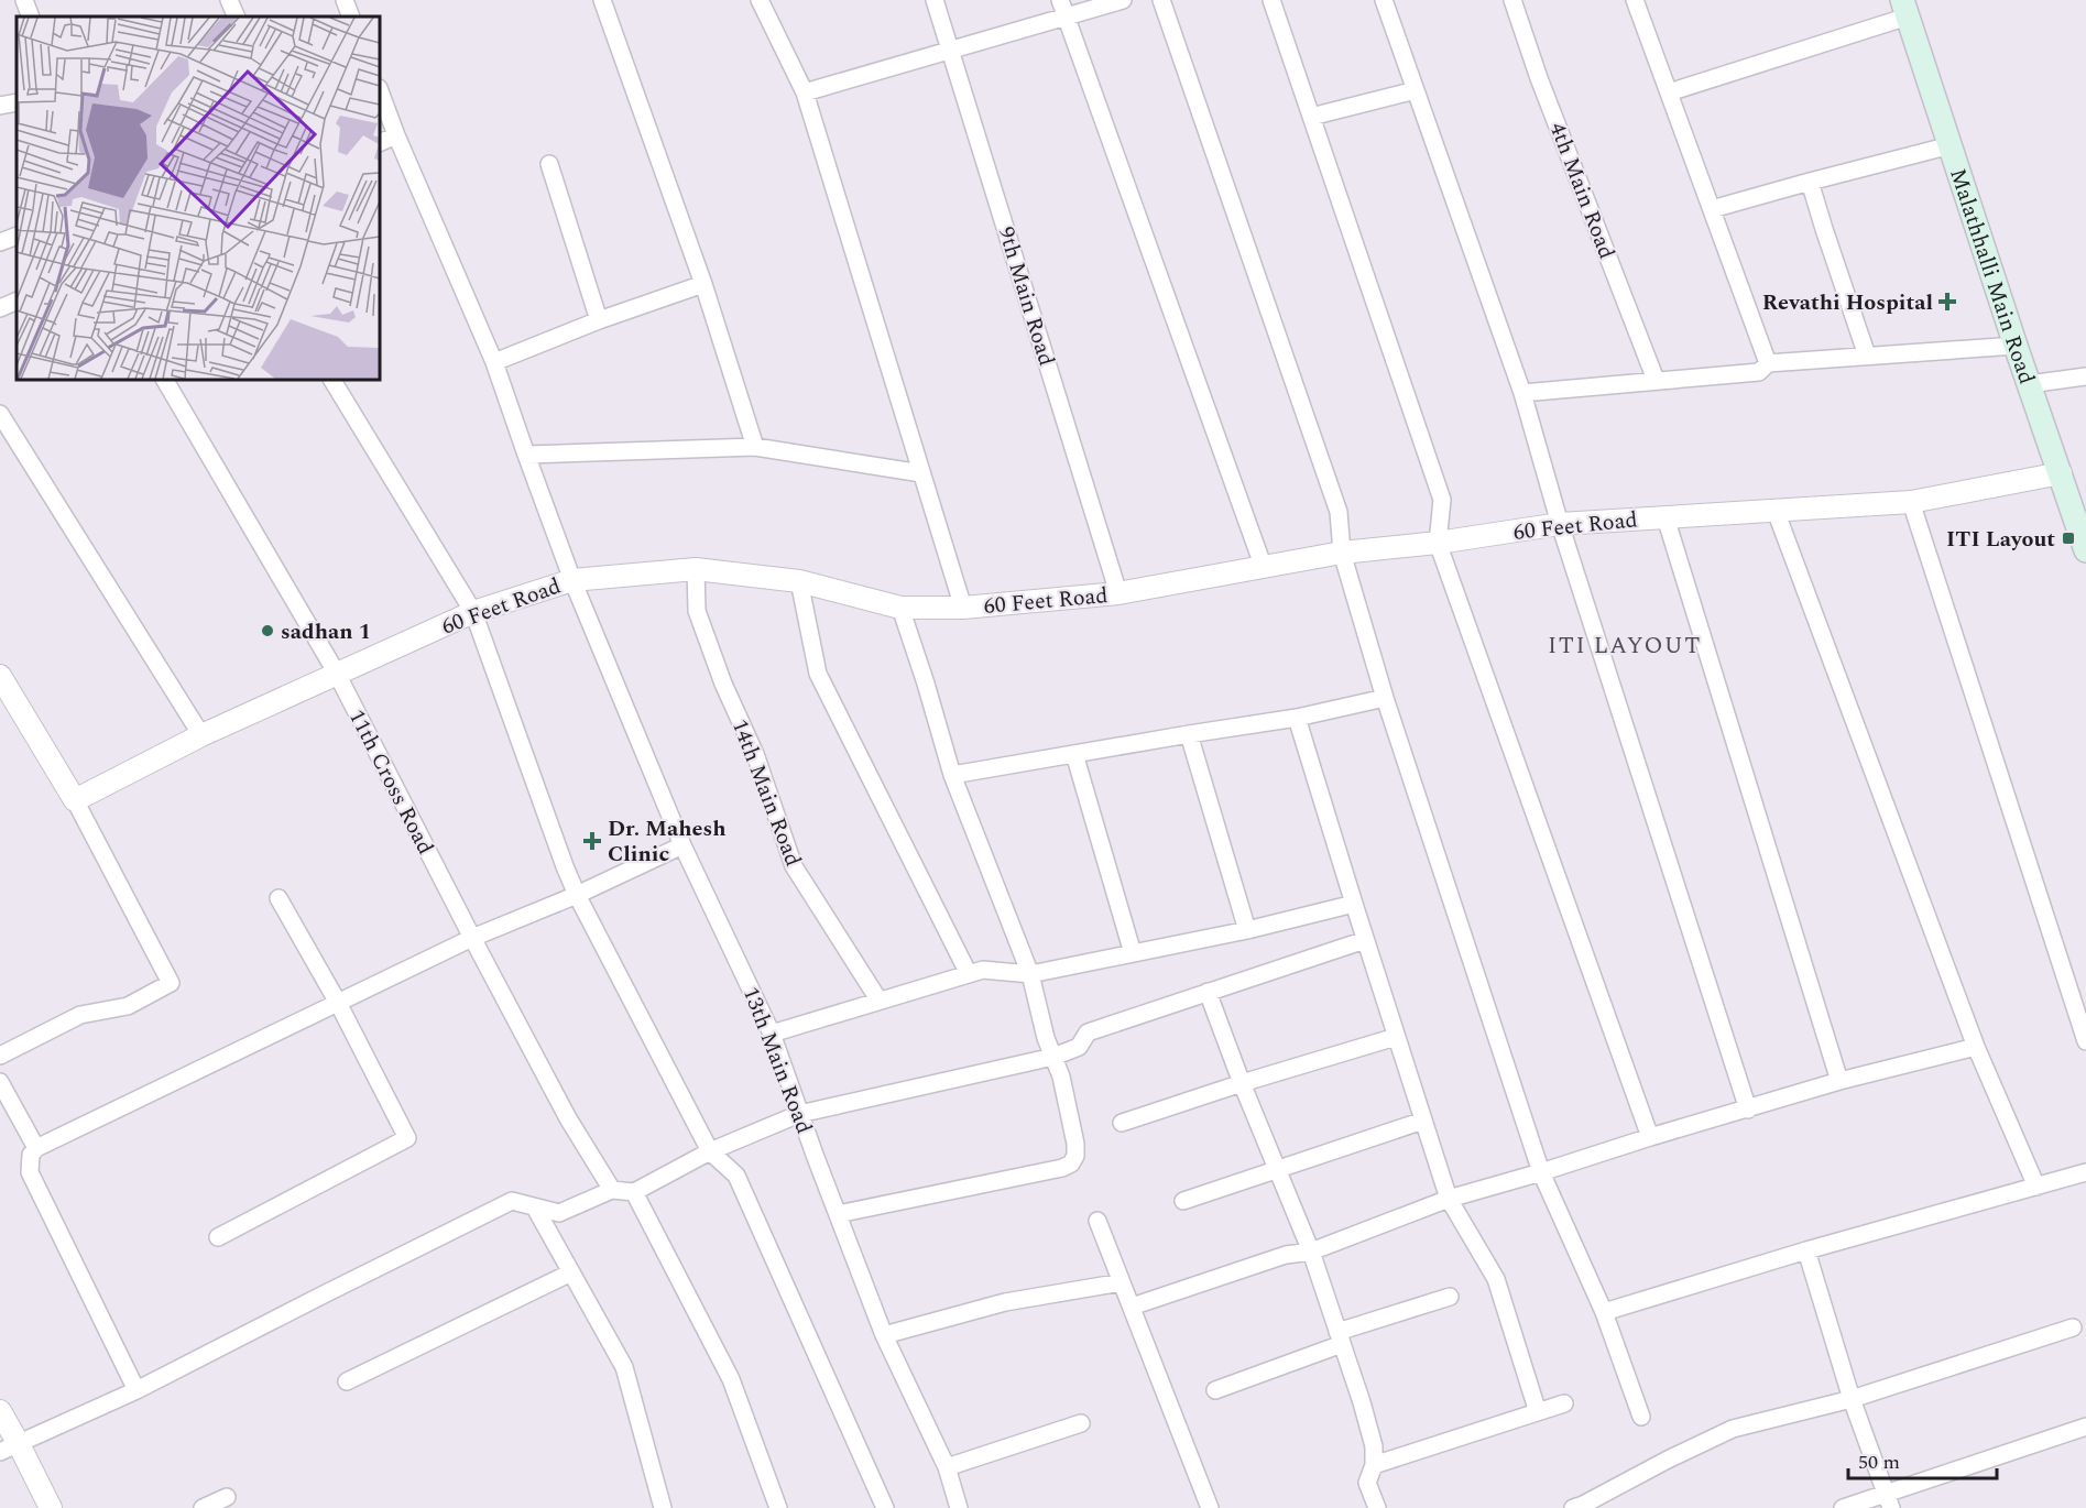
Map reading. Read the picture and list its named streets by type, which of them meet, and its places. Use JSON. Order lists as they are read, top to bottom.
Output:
{
  "streets": {
    "main road": ["Malathhalli Main Road"],
    "street": [
      "4th Main Road",
      "9th Main Road",
      "60 Feet Road",
      "11th Cross Road",
      "14th Main Road",
      "13th Main Road"
    ]
  },
  "crossings": [
    ["Malathhalli Main Road", "60 Feet Road"],
    ["9th Main Road", "60 Feet Road"],
    ["60 Feet Road", "11th Cross Road"],
    ["60 Feet Road", "14th Main Road"],
    ["60 Feet Road", "13th Main Road"]
  ],
  "districts": ["ITI LAYOUT"],
  "places": {
    "health": ["Revathi Hospital", "Dr. Mahesh Clinic"],
    "transit": ["ITI Layout"],
    "other": ["sadhan 1"]
  },
  "scale_bar": "50 m"
}
